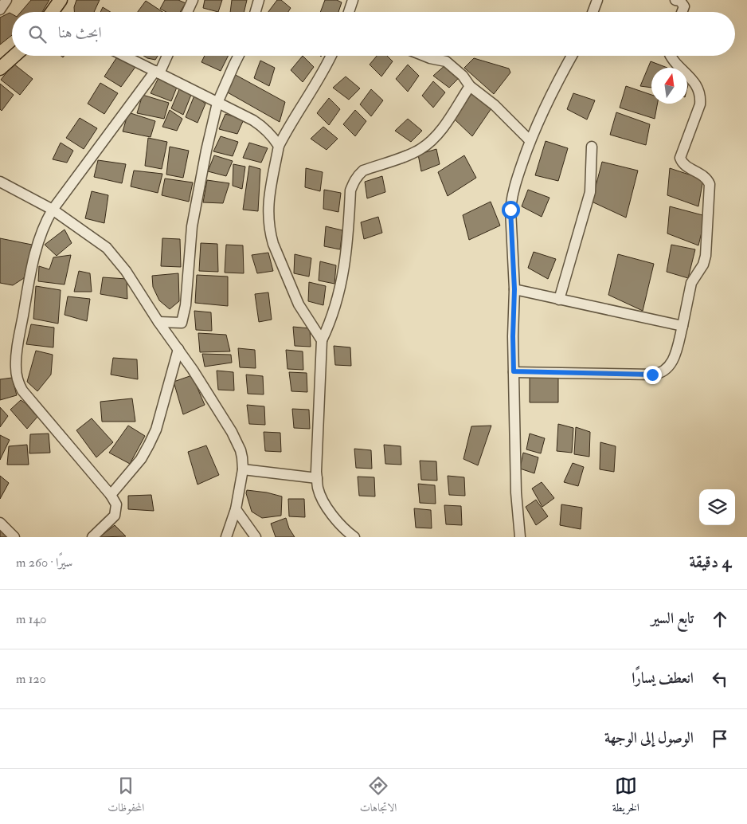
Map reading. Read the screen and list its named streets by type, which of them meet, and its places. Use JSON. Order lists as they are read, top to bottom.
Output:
{
  "north": "top",
  "page": {
    "search": "ابحث هنا",
    "heading": ["4 دقيقة", "سيرًا · 260 m"],
    "list": [
      ["تابع السير", "140 m"],
      ["انعطف يسارًا", "120 m"],
      "الوصول إلى الوجهة"
    ],
    "nav": ["الخريطة", "الاتجاهات", "المحفوظات"]
  }
}
